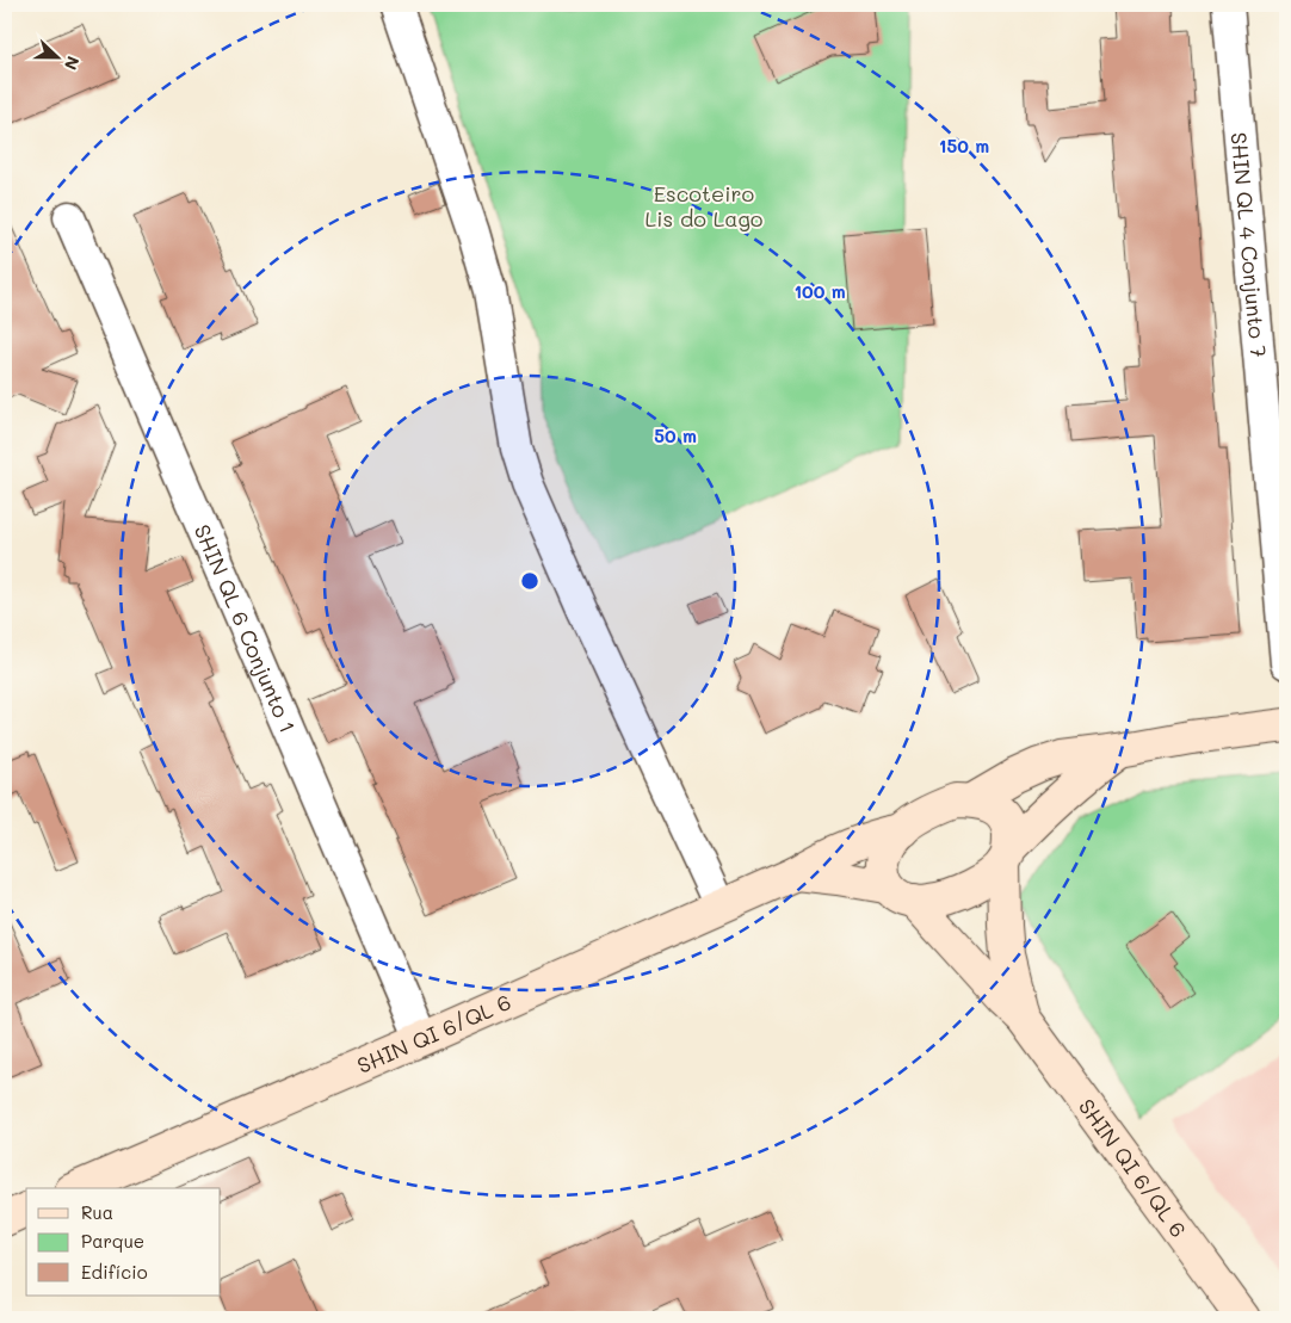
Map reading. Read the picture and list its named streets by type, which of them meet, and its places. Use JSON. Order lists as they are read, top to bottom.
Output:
{
  "streets": {
    "street": ["SHIN QL 4 Conjunto 7", "SHIN QL 6 Conjunto 1", "SHIN QI 6/QL 6"]
  },
  "crossings": [
    ["SHIN QL 6 Conjunto 1", "SHIN QI 6/QL 6"]
  ],
  "parks": ["Escoteiro Lis do Lago"],
  "legend": ["Rua", "Parque", "Edifício"],
  "north": "right",
  "rings": ["150 m", "100 m", "50 m"]
}
